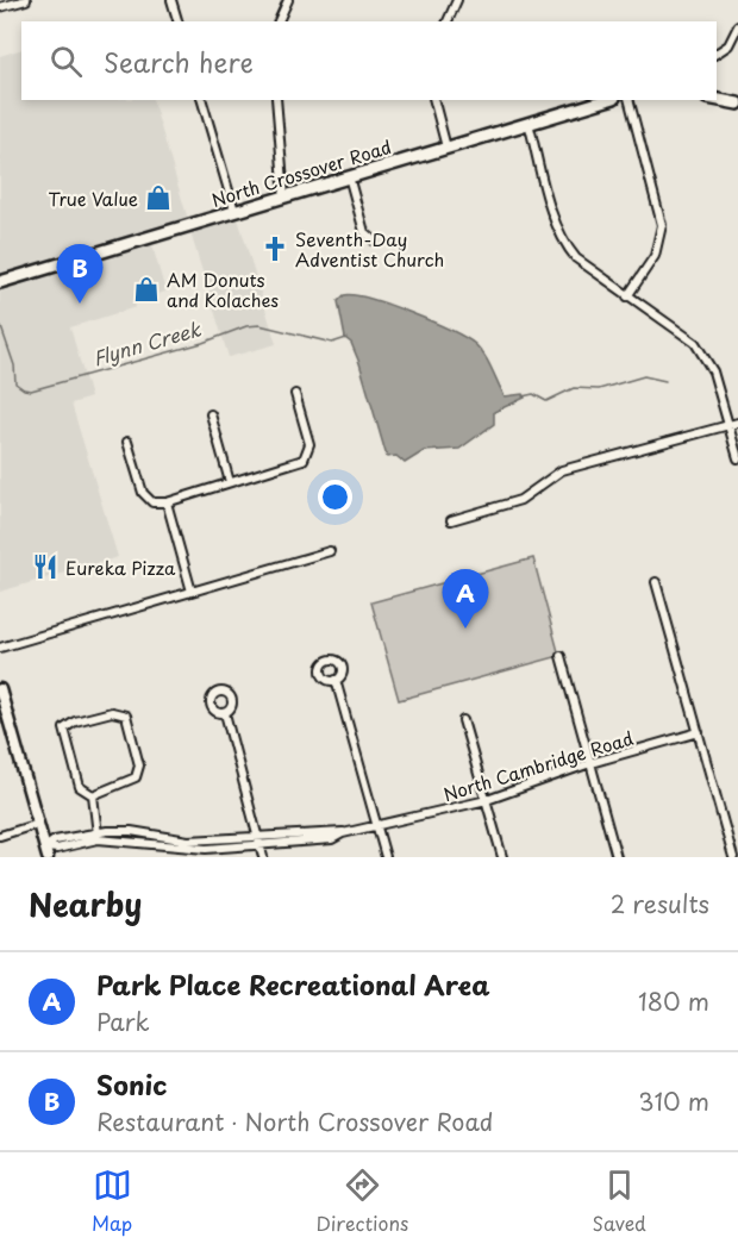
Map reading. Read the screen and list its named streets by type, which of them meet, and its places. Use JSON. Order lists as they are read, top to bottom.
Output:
{
  "streets": {
    "main road": ["North Crossover Road"],
    "street": ["North Cambridge Road"]
  },
  "water": ["Flynn Creek"],
  "places": {
    "shop": ["True Value", "AM Donuts and Kolaches"],
    "church": ["Seventh-Day Adventist Church"],
    "restaurant": ["Eureka Pizza"]
  },
  "page": {
    "search": "Search here",
    "pins": ["B", "A"],
    "heading": ["Nearby", "2 results"],
    "list": [
      {
        "mark": "A",
        "name": "Park Place Recreational Area",
        "note": "Park",
        "value": "180 m"
      },
      {
        "mark": "B",
        "name": "Sonic",
        "note": "Restaurant · North Crossover Road",
        "value": "310 m"
      }
    ],
    "nav": ["Map", "Directions", "Saved"]
  }
}
